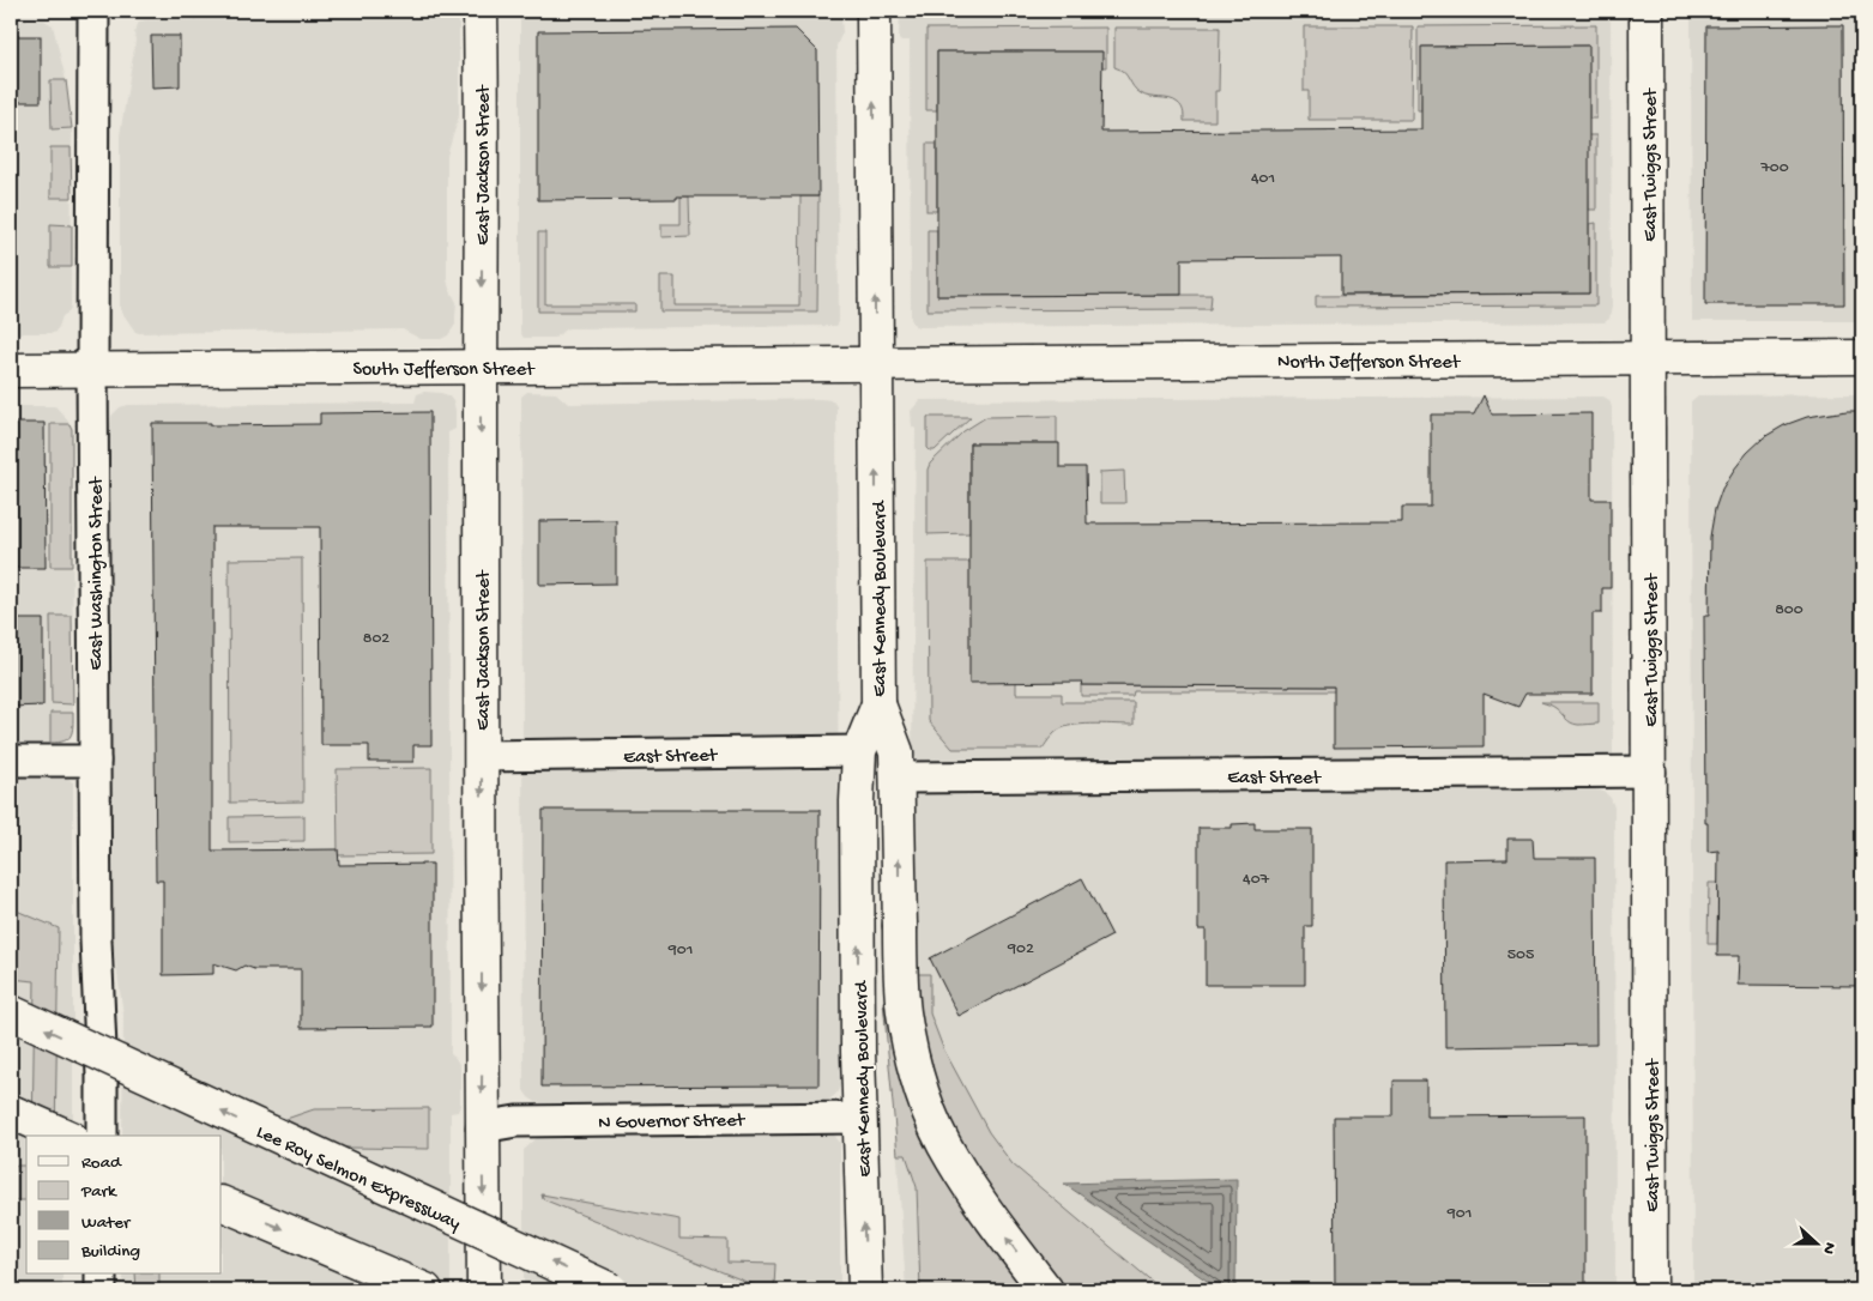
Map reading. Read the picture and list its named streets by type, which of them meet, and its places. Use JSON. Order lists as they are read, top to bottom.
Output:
{
  "streets": {
    "main road": [
      "East Jackson Street",
      "East Twiggs Street",
      "North Jefferson Street",
      "South Jefferson Street",
      "East Kennedy Boulevard",
      "Lee Roy Selmon Expressway"
    ],
    "street": ["East Washington Street", "East Street", "N Governor Street"]
  },
  "crossings": [
    ["East Jackson Street", "South Jefferson Street"],
    ["East Jackson Street", "East Street"],
    ["East Jackson Street", "N Governor Street"],
    ["East Twiggs Street", "North Jefferson Street"],
    ["East Twiggs Street", "East Street"],
    ["North Jefferson Street", "South Jefferson Street"],
    ["North Jefferson Street", "East Kennedy Boulevard"],
    ["South Jefferson Street", "East Washington Street"],
    ["South Jefferson Street", "East Kennedy Boulevard"],
    ["East Kennedy Boulevard", "East Street"],
    ["East Kennedy Boulevard", "N Governor Street"]
  ],
  "one_way": ["East Jackson Street"],
  "house_numbers": [
    "700",
    "401",
    "800",
    "802",
    "407",
    "902",
    "901",
    "505",
    "901"
  ],
  "legend": [
    "Road",
    "Park",
    "Water",
    "Building"
  ],
  "north": "right"
}
